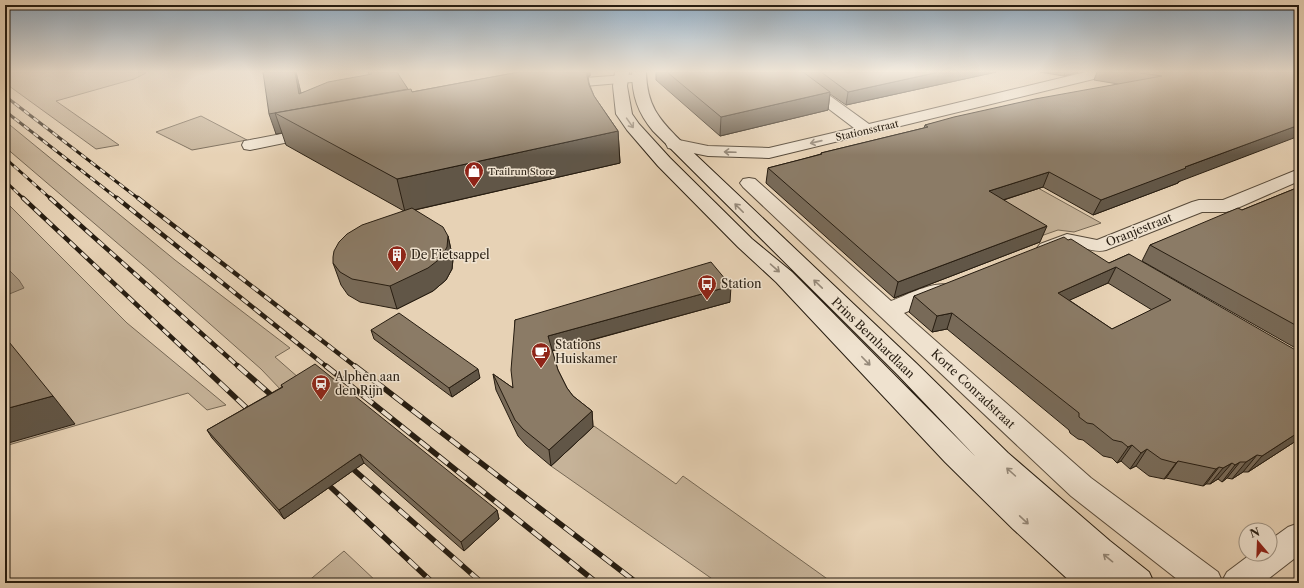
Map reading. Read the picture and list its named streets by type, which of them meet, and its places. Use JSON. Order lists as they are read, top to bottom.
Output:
{
  "streets": {
    "street": [
      "Stationsstraat",
      "Oranjestraat",
      "Prins Bernhardlaan",
      "Korte Conradstraat"
    ]
  },
  "crossings": [
    ["Stationsstraat", "Prins Bernhardlaan"]
  ],
  "one_way": ["Stationsstraat"],
  "places": {
    "shop": ["Trailrun Store"],
    "building": ["De Fietsappel"],
    "bus stop": ["Station"],
    "cafe": ["Stations Huiskamer"],
    "station": ["Alphen aan den Rijn"]
  },
  "north": "top"
}
